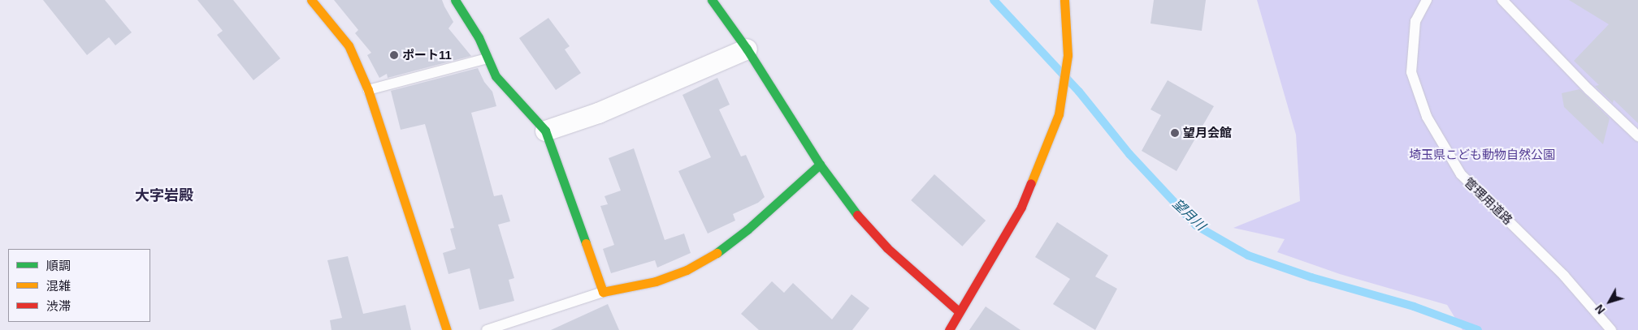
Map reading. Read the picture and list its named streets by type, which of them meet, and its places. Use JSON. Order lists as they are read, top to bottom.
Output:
{
  "streets": {
    "lane": ["管理用道路"]
  },
  "districts": ["大字岩殿"],
  "water": ["望月川"],
  "parks": ["埼玉県こども動物自然公園"],
  "places": ["ポート11", "望月会館"],
  "legend": ["順調", "混雑", "渋滞"],
  "north": "bottom left"
}
